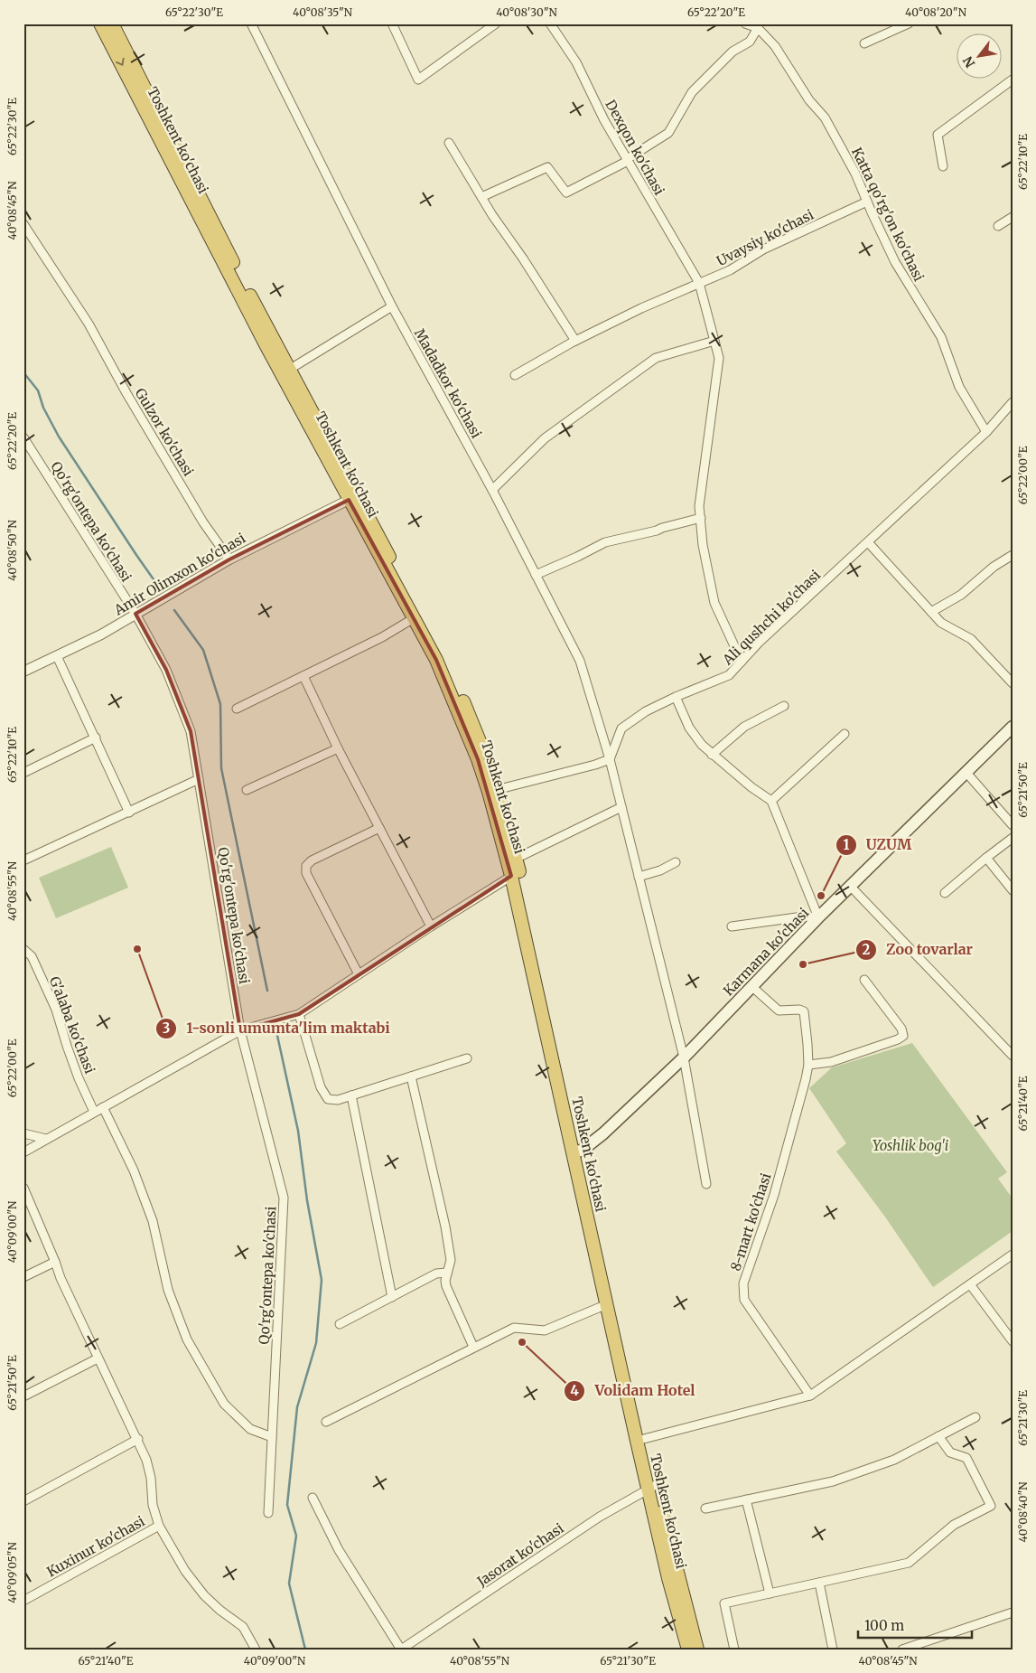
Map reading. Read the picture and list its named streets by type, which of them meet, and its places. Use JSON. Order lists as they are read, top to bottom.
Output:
{
  "streets": {
    "highway": ["Toshkent ko'chasi"],
    "main road": ["Karmana ko'chasi"],
    "street": [
      "Dexqon ko'chasi",
      "Katta qo'rg'on ko'chasi",
      "Uvaysiy ko'chasi",
      "Madadkor ko'chasi",
      "Gulzor ko'chasi",
      "Qo'rg'ontepa ko'chasi",
      "Amir Olimxon ko'chasi",
      "Ali qushchi ko'chasi",
      "G'alaba ko'chasi",
      "8-mart ko'chasi",
      "Kuxinur ko'chasi",
      "Jasorat ko'chasi"
    ]
  },
  "crossings": [
    ["Toshkent ko'chasi", "Amir Olimxon ko'chasi"],
    ["Toshkent ko'chasi", "Karmana ko'chasi"],
    ["Toshkent ko'chasi", "Jasorat ko'chasi"],
    ["Dexqon ko'chasi", "Uvaysiy ko'chasi"],
    ["Dexqon ko'chasi", "Ali qushchi ko'chasi"],
    ["Katta qo'rg'on ko'chasi", "Uvaysiy ko'chasi"],
    ["Katta qo'rg'on ko'chasi", "Ali qushchi ko'chasi"],
    ["Madadkor ko'chasi", "Ali qushchi ko'chasi"],
    ["Madadkor ko'chasi", "Karmana ko'chasi"],
    ["Gulzor ko'chasi", "Amir Olimxon ko'chasi"],
    ["Qo'rg'ontepa ko'chasi", "Amir Olimxon ko'chasi"],
    ["Karmana ko'chasi", "8-mart ko'chasi"]
  ],
  "parks": ["Yoshlik bog'i"],
  "places": [
    "UZUM",
    "1-sonli umumta'lim maktabi",
    "Zoo tovarlar",
    "Volidam Hotel"
  ],
  "scale_bar": "100 m",
  "north": "bottom left",
  "coordinates": [
    "65°22'30\"E",
    "40°08'35\"N",
    "40°08'30\"N",
    "65°22'20\"E",
    "40°08'20\"N",
    "65°22'10\"E",
    "40°08'45\"N",
    "65°22'00\"E",
    "40°08'50\"N",
    "65°21'50\"E",
    "40°08'55\"N",
    "65°21'40\"E",
    "40°09'00\"N",
    "65°21'30\"E",
    "40°08'40\"N",
    "40°09'05\"N"
  ]
}
